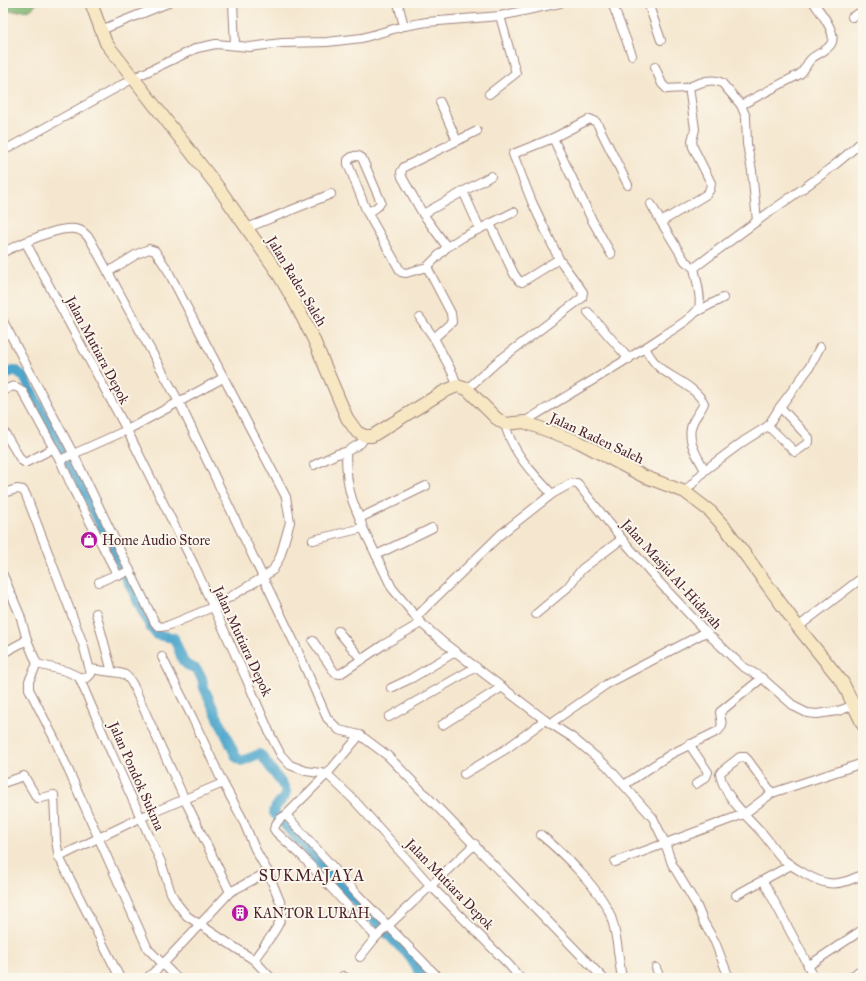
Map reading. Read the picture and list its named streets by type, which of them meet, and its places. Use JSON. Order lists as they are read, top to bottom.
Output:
{
  "streets": {
    "street": [
      "Jalan Raden Saleh",
      "Jalan Mutiara Depok",
      "Jalan Masjid Al-Hidayah",
      "Jalan Pondok Sukma"
    ]
  },
  "crossings": [
    ["Jalan Raden Saleh", "Jalan Masjid Al-Hidayah"]
  ],
  "districts": ["SUKMAJAYA"],
  "places": {
    "shop": ["Home Audio Store"],
    "building": ["KANTOR LURAH"]
  }
}
